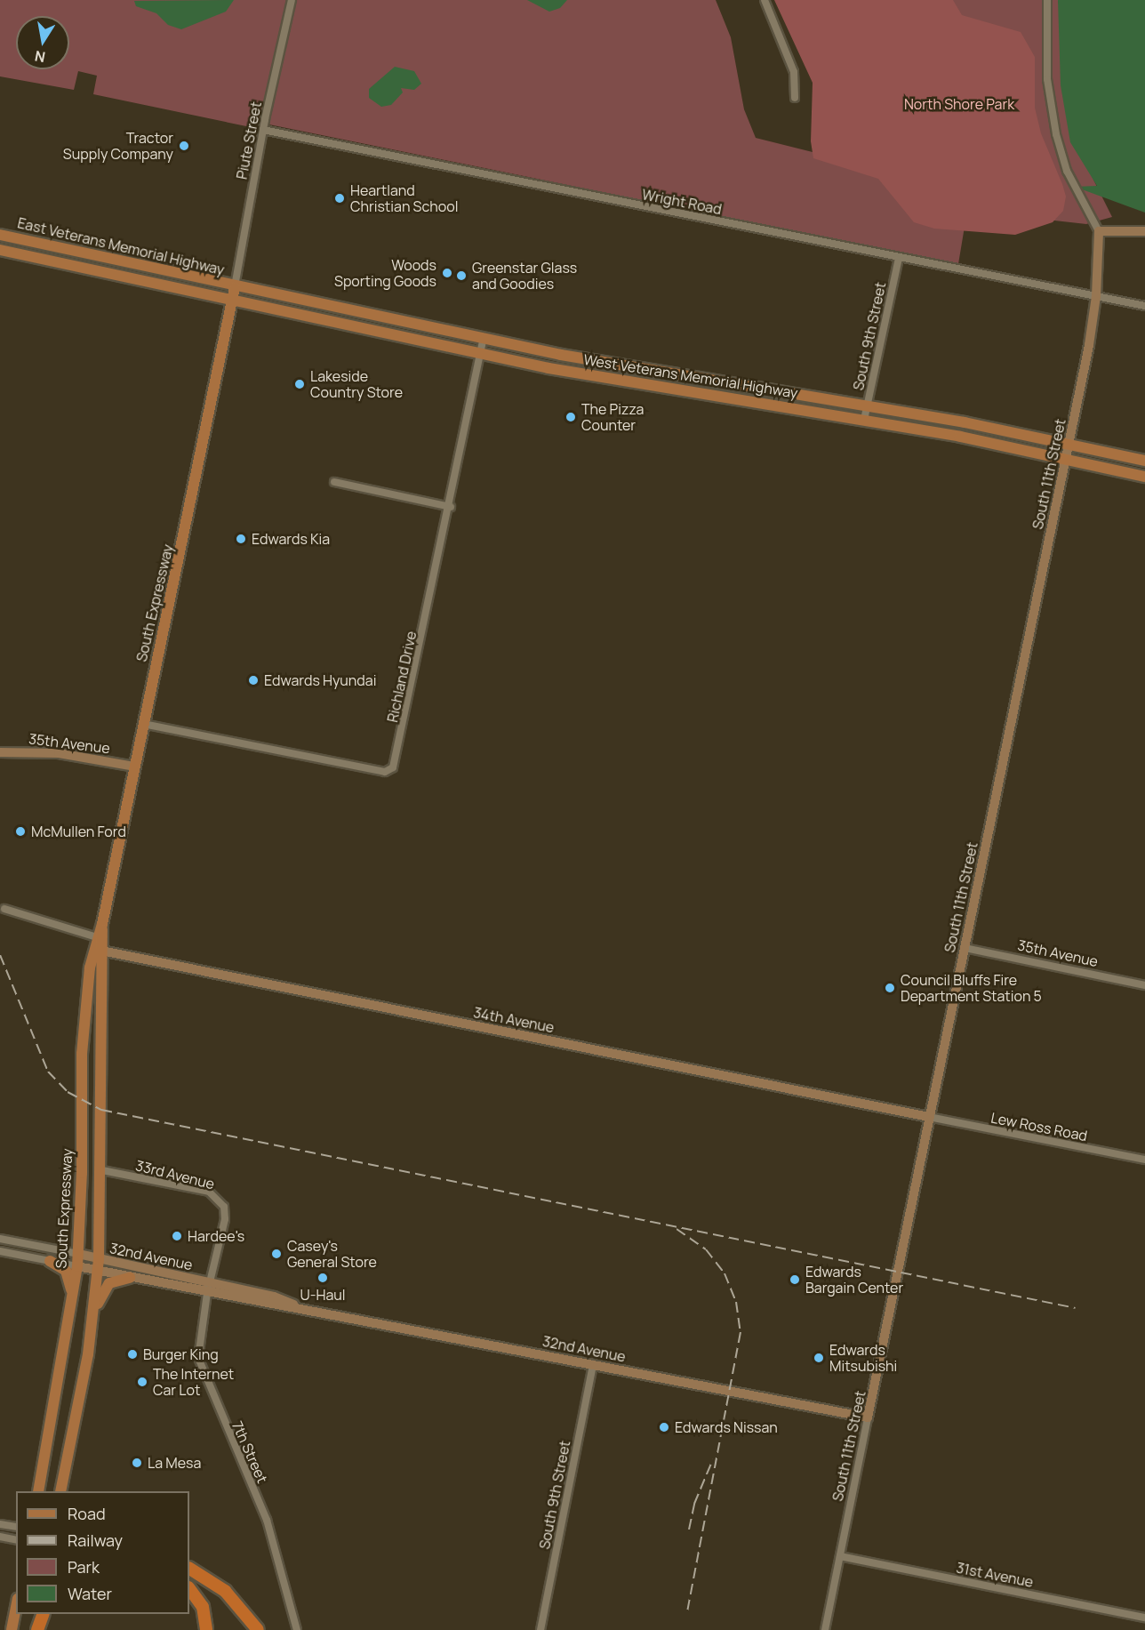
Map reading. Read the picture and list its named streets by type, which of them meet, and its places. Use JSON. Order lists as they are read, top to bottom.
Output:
{
  "streets": {
    "main road": ["East Veterans Memorial Highway", "West Veterans Memorial Highway", "South Expressway"],
    "street": [
      "Piute Street",
      "Wright Road",
      "South 9th Street",
      "South 11th Street",
      "Richland Drive",
      "35th Avenue",
      "34th Avenue",
      "Lew Ross Road",
      "33rd Avenue",
      "32nd Avenue",
      "7th Street",
      "31st Avenue"
    ]
  },
  "crossings": [
    ["Piute Street", "Wright Road"],
    ["Piute Street", "East Veterans Memorial Highway"],
    ["Piute Street", "West Veterans Memorial Highway"],
    ["Piute Street", "South Expressway"],
    ["Wright Road", "South 9th Street"],
    ["Wright Road", "South 11th Street"],
    ["East Veterans Memorial Highway", "West Veterans Memorial Highway"],
    ["East Veterans Memorial Highway", "South Expressway"],
    ["South 9th Street", "West Veterans Memorial Highway"],
    ["South 9th Street", "32nd Avenue"],
    ["West Veterans Memorial Highway", "South 11th Street"],
    ["West Veterans Memorial Highway", "South Expressway"],
    ["West Veterans Memorial Highway", "Richland Drive"],
    ["South 11th Street", "35th Avenue"],
    ["South 11th Street", "34th Avenue"],
    ["South 11th Street", "Lew Ross Road"],
    ["South 11th Street", "32nd Avenue"],
    ["South 11th Street", "31st Avenue"],
    ["South Expressway", "Richland Drive"],
    ["South Expressway", "35th Avenue"],
    ["South Expressway", "34th Avenue"],
    ["South Expressway", "33rd Avenue"],
    ["South Expressway", "32nd Avenue"],
    ["34th Avenue", "Lew Ross Road"],
    ["33rd Avenue", "32nd Avenue"],
    ["33rd Avenue", "7th Street"],
    ["32nd Avenue", "7th Street"]
  ],
  "parks": ["North Shore Park"],
  "places": [
    "Tractor Supply Company",
    "Heartland Christian School",
    "Woods Sporting Goods",
    "Greenstar Glass and Goodies",
    "Lakeside Country Store",
    "The Pizza Counter",
    "Edwards Kia",
    "Edwards Hyundai",
    "McMullen Ford",
    "Council Bluffs Fire Department Station 5",
    "Hardee's",
    "Casey's General Store",
    "U-Haul",
    "Edwards Bargain Center",
    "Burger King",
    "Edwards Mitsubishi",
    "The Internet Car Lot",
    "Edwards Nissan",
    "La Mesa"
  ],
  "legend": [
    "Road",
    "Railway",
    "Park",
    "Water"
  ],
  "north": "bottom"
}
